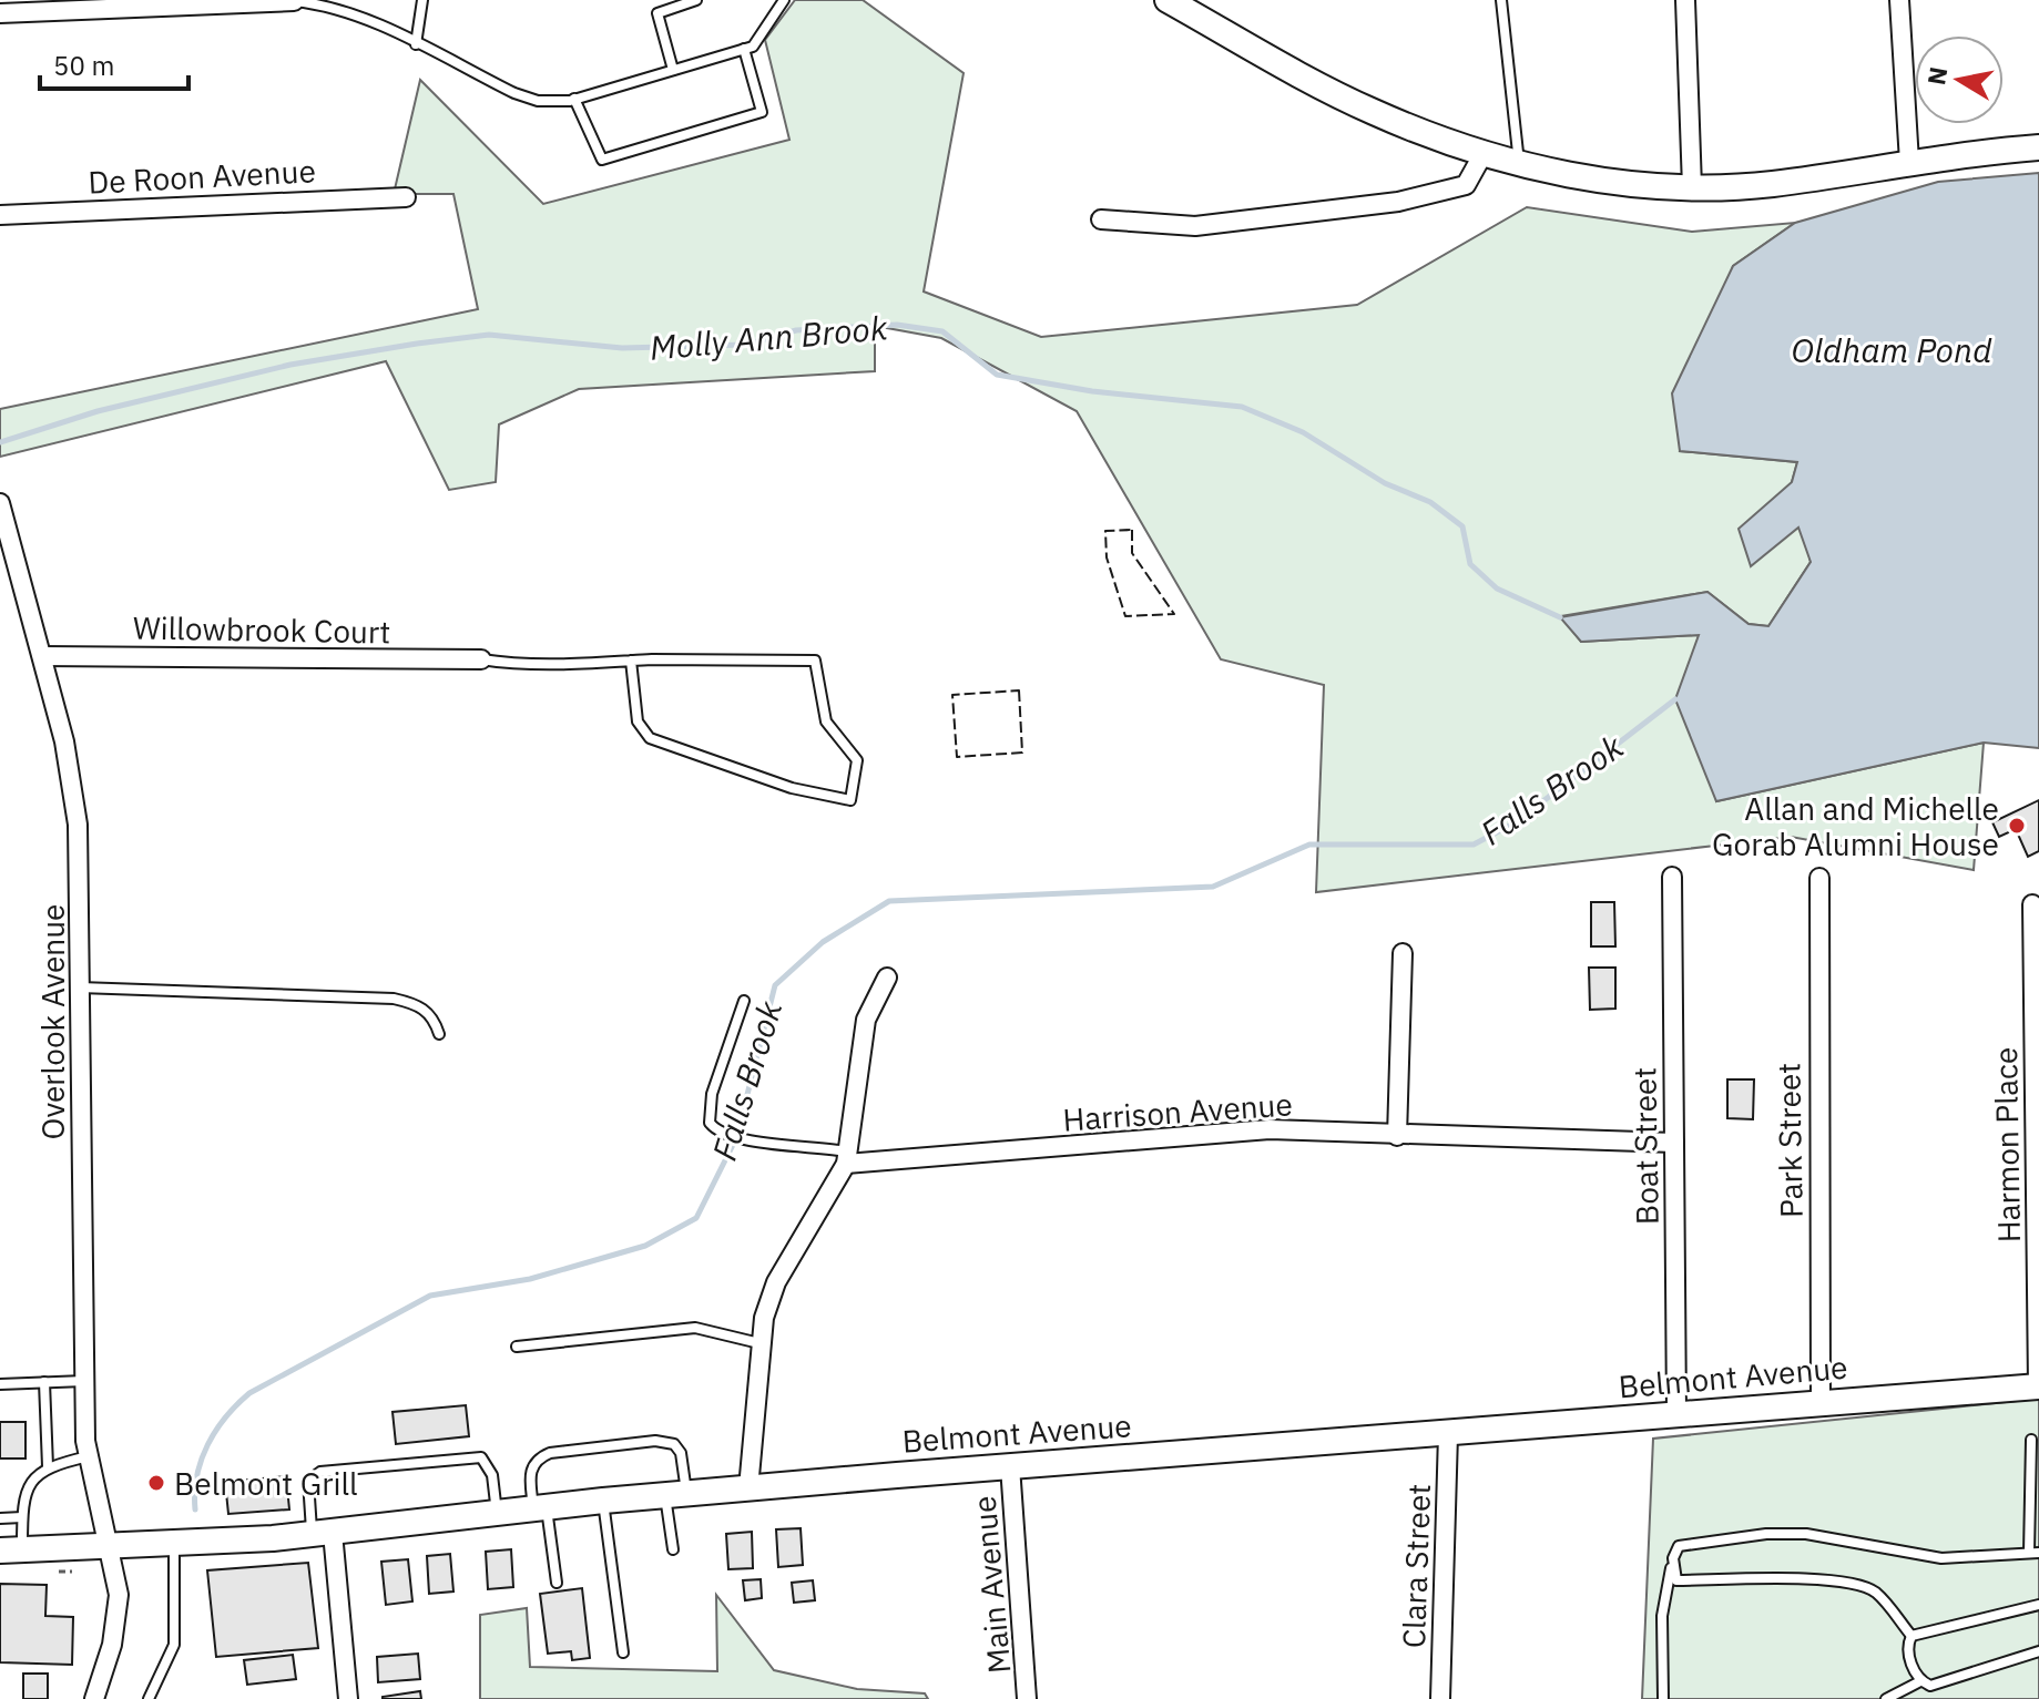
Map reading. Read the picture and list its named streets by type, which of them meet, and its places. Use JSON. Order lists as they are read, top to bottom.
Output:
{
  "streets": {
    "main road": ["Belmont Avenue"],
    "street": [
      "De Roon Avenue",
      "Willowbrook Court",
      "Overlook Avenue",
      "Harrison Avenue",
      "Park Street",
      "Harmon Place",
      "Boat Street",
      "Clara Street",
      "Main Avenue"
    ]
  },
  "crossings": [
    ["Willowbrook Court", "Overlook Avenue"],
    ["Overlook Avenue", "Belmont Avenue"],
    ["Harrison Avenue", "Boat Street"],
    ["Park Street", "Belmont Avenue"],
    ["Harmon Place", "Belmont Avenue"],
    ["Boat Street", "Belmont Avenue"],
    ["Belmont Avenue", "Clara Street"],
    ["Belmont Avenue", "Main Avenue"]
  ],
  "water": ["Molly Ann Brook", "Oldham Pond", "Falls Brook"],
  "places": ["Allan and Michelle Gorab Alumni House", "Belmont Grill"],
  "scale_bar": "50 m",
  "north": "left"
}
